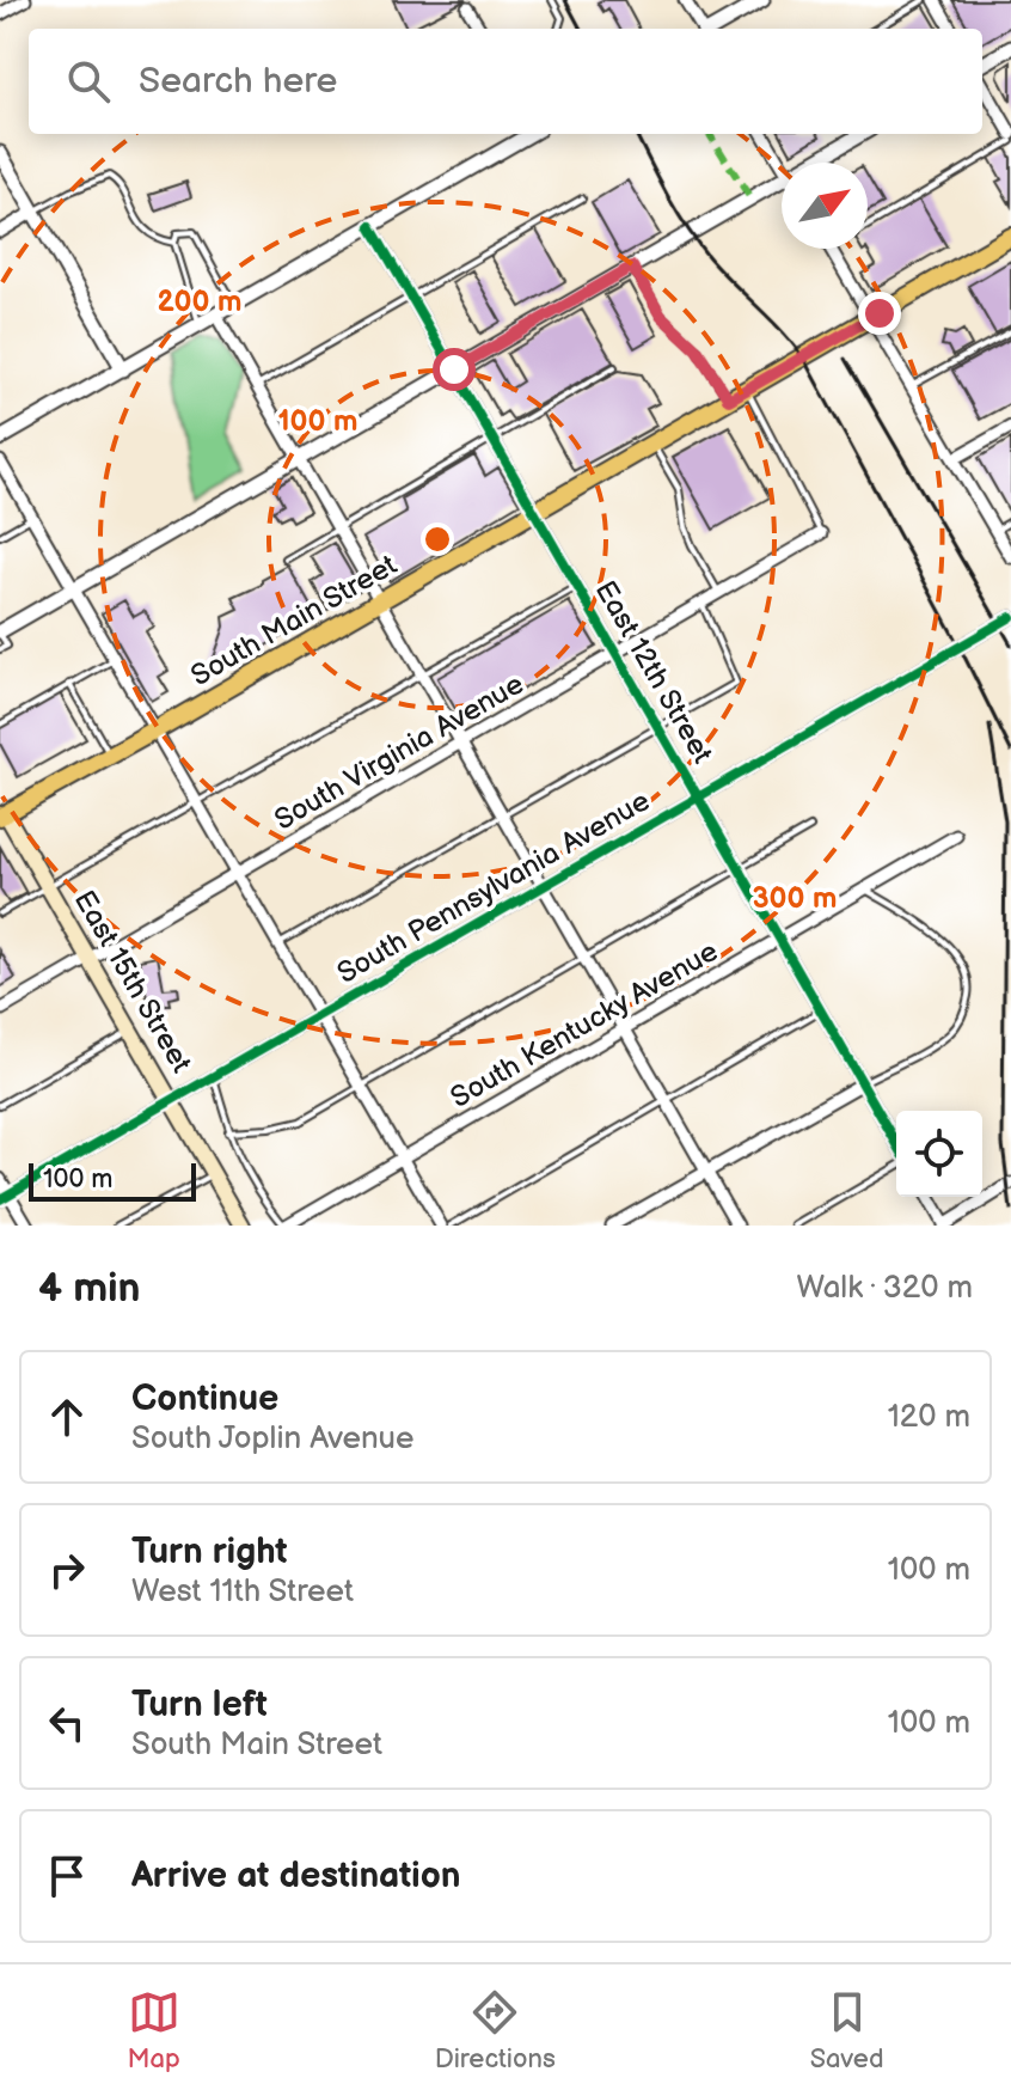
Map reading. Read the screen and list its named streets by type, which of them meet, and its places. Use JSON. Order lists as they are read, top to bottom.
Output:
{
  "streets": {
    "main road": ["South Main Street", "East 15th Street"],
    "street": [
      "East 12th Street",
      "South Virginia Avenue",
      "South Pennsylvania Avenue",
      "South Kentucky Avenue"
    ]
  },
  "crossings": [
    ["South Main Street", "East 12th Street"],
    ["South Main Street", "East 15th Street"],
    ["East 12th Street", "South Virginia Avenue"],
    ["East 12th Street", "South Pennsylvania Avenue"],
    ["East 12th Street", "South Kentucky Avenue"],
    ["South Virginia Avenue", "East 15th Street"],
    ["South Pennsylvania Avenue", "East 15th Street"]
  ],
  "scale_bar": "100 m",
  "north": "top right",
  "page": {
    "search": "Search here",
    "scale": "100 m",
    "heading": ["4 min", "Walk · 320 m"],
    "list": [
      ["Continue", "South Joplin Avenue", "120 m"],
      ["Turn right", "West 11th Street", "100 m"],
      ["Turn left", "South Main Street", "100 m"],
      "Arrive at destination"
    ],
    "nav": ["Map", "Directions", "Saved"]
  },
  "rings": ["200 m", "100 m", "300 m"]
}
